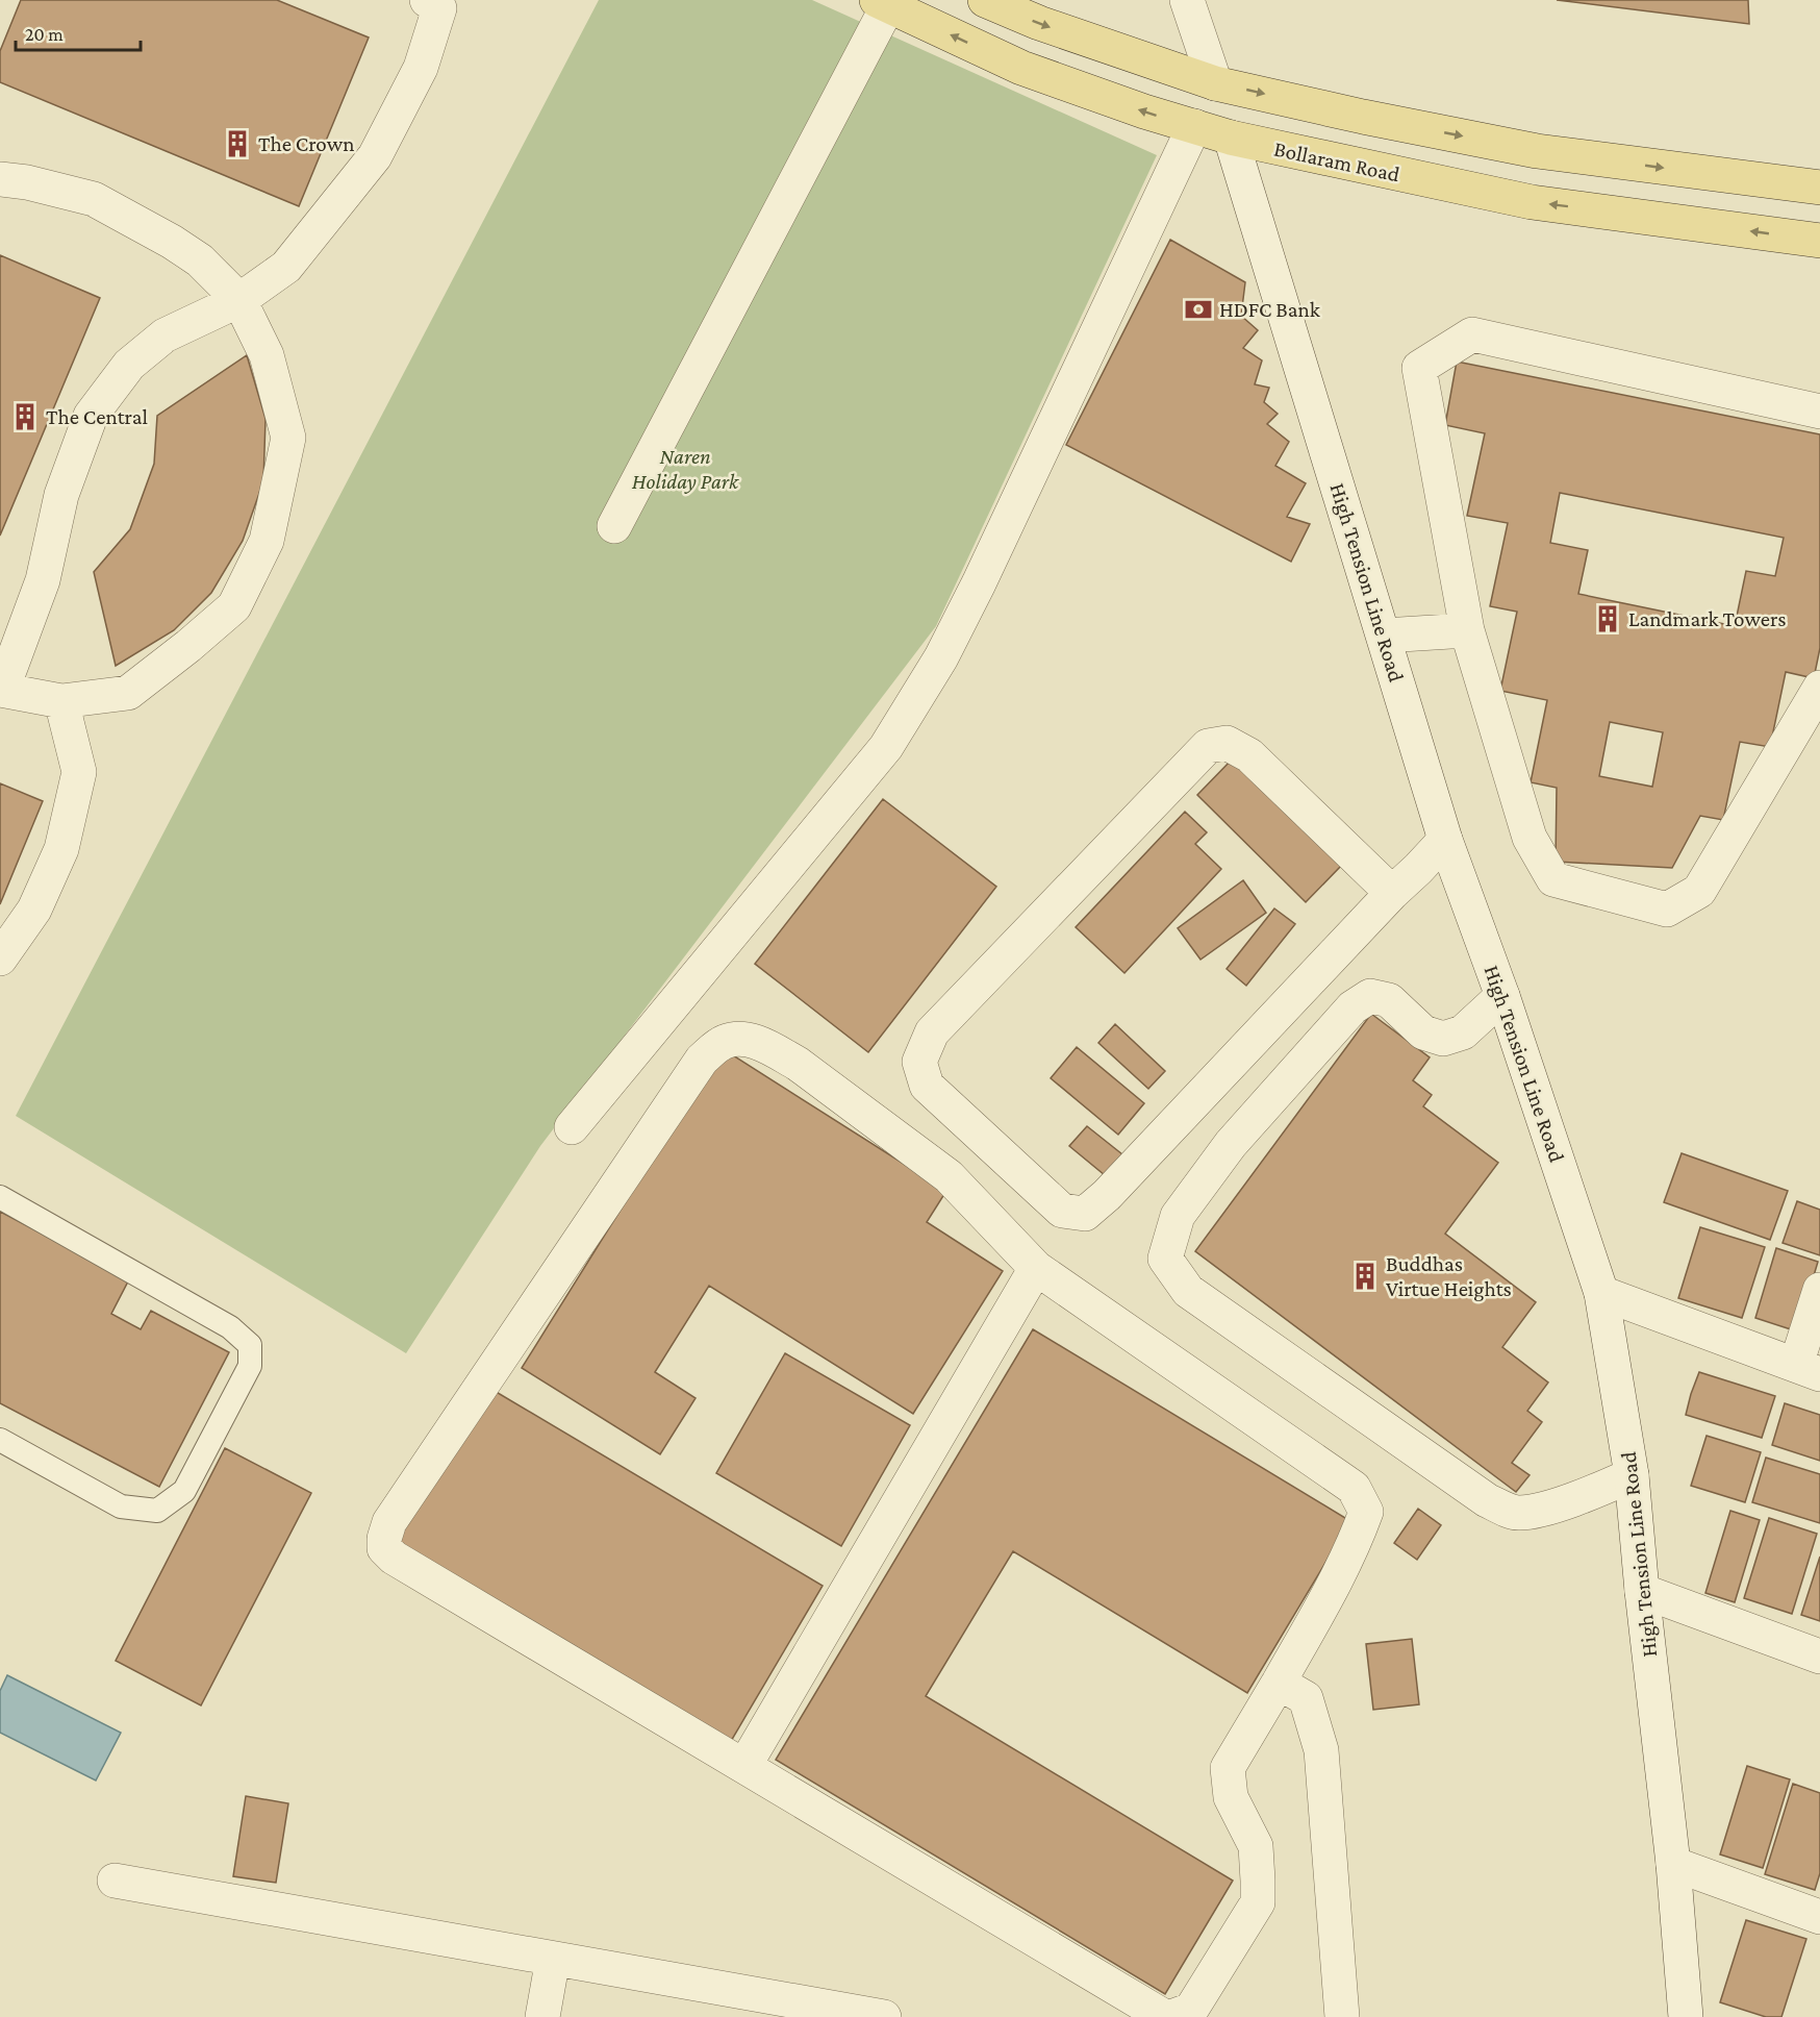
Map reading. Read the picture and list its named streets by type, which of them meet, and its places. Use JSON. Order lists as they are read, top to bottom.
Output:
{
  "streets": {
    "main road": ["Bollaram Road"],
    "street": ["High Tension Line Road"]
  },
  "crossings": [
    ["Bollaram Road", "High Tension Line Road"]
  ],
  "parks": ["Naren Holiday Park"],
  "places": {
    "building": [
      "The Crown",
      "The Central",
      "Landmark Towers",
      "Buddhas Virtue Heights"
    ],
    "bank": ["HDFC Bank"]
  },
  "scale_bar": "20 m"
}
